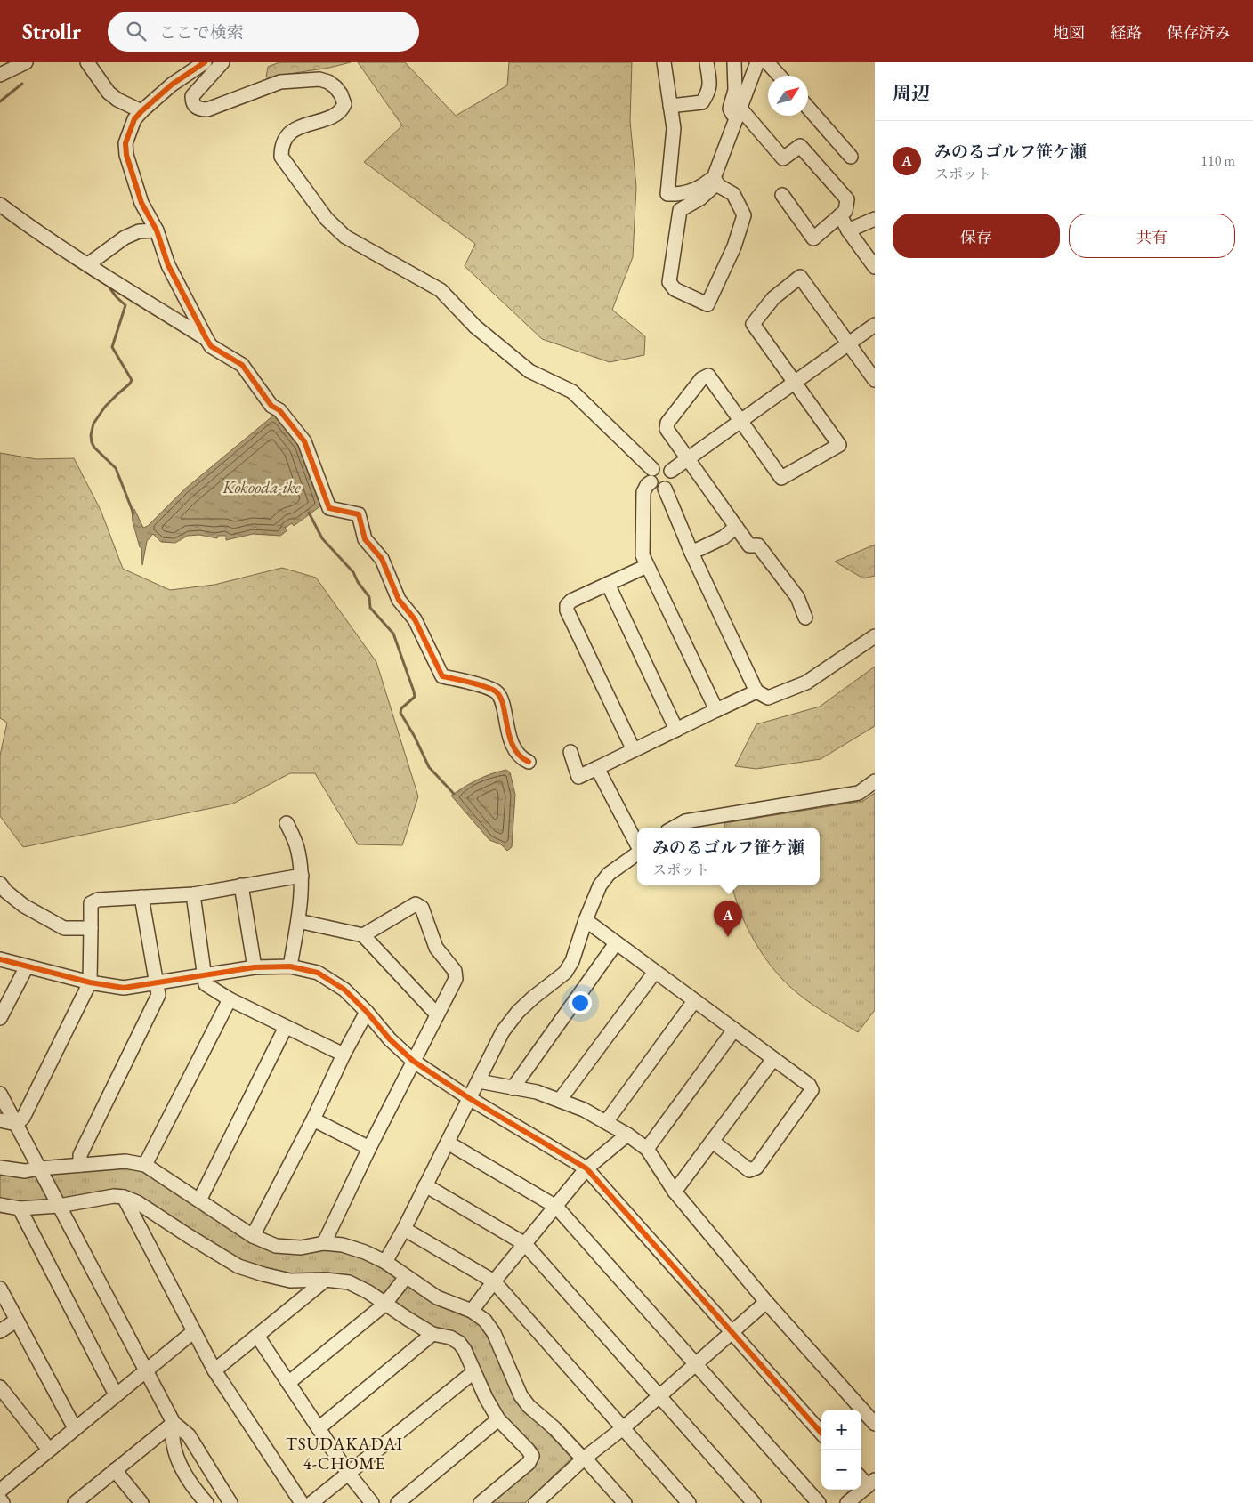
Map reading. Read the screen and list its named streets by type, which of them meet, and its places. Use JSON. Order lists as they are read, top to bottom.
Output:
{
  "districts": ["TSUDAKADAI 4-CHOME"],
  "water": ["Kokooda-ike"],
  "north": "top right",
  "page": {
    "header": "Strollr",
    "search": "ここで検索",
    "nav": ["地図", "経路", "保存済み"],
    "heading": "周辺",
    "list": [
      {
        "mark": "A",
        "name": "みのるゴルフ笹ケ瀬",
        "note": "スポット",
        "value": "110 m"
      }
    ],
    "buttons": ["保存", "共有"],
    "popup": ["みのるゴルフ笹ケ瀬", "スポット"],
    "pins": "A",
    "map_buttons": ["+", "−"]
  }
}
